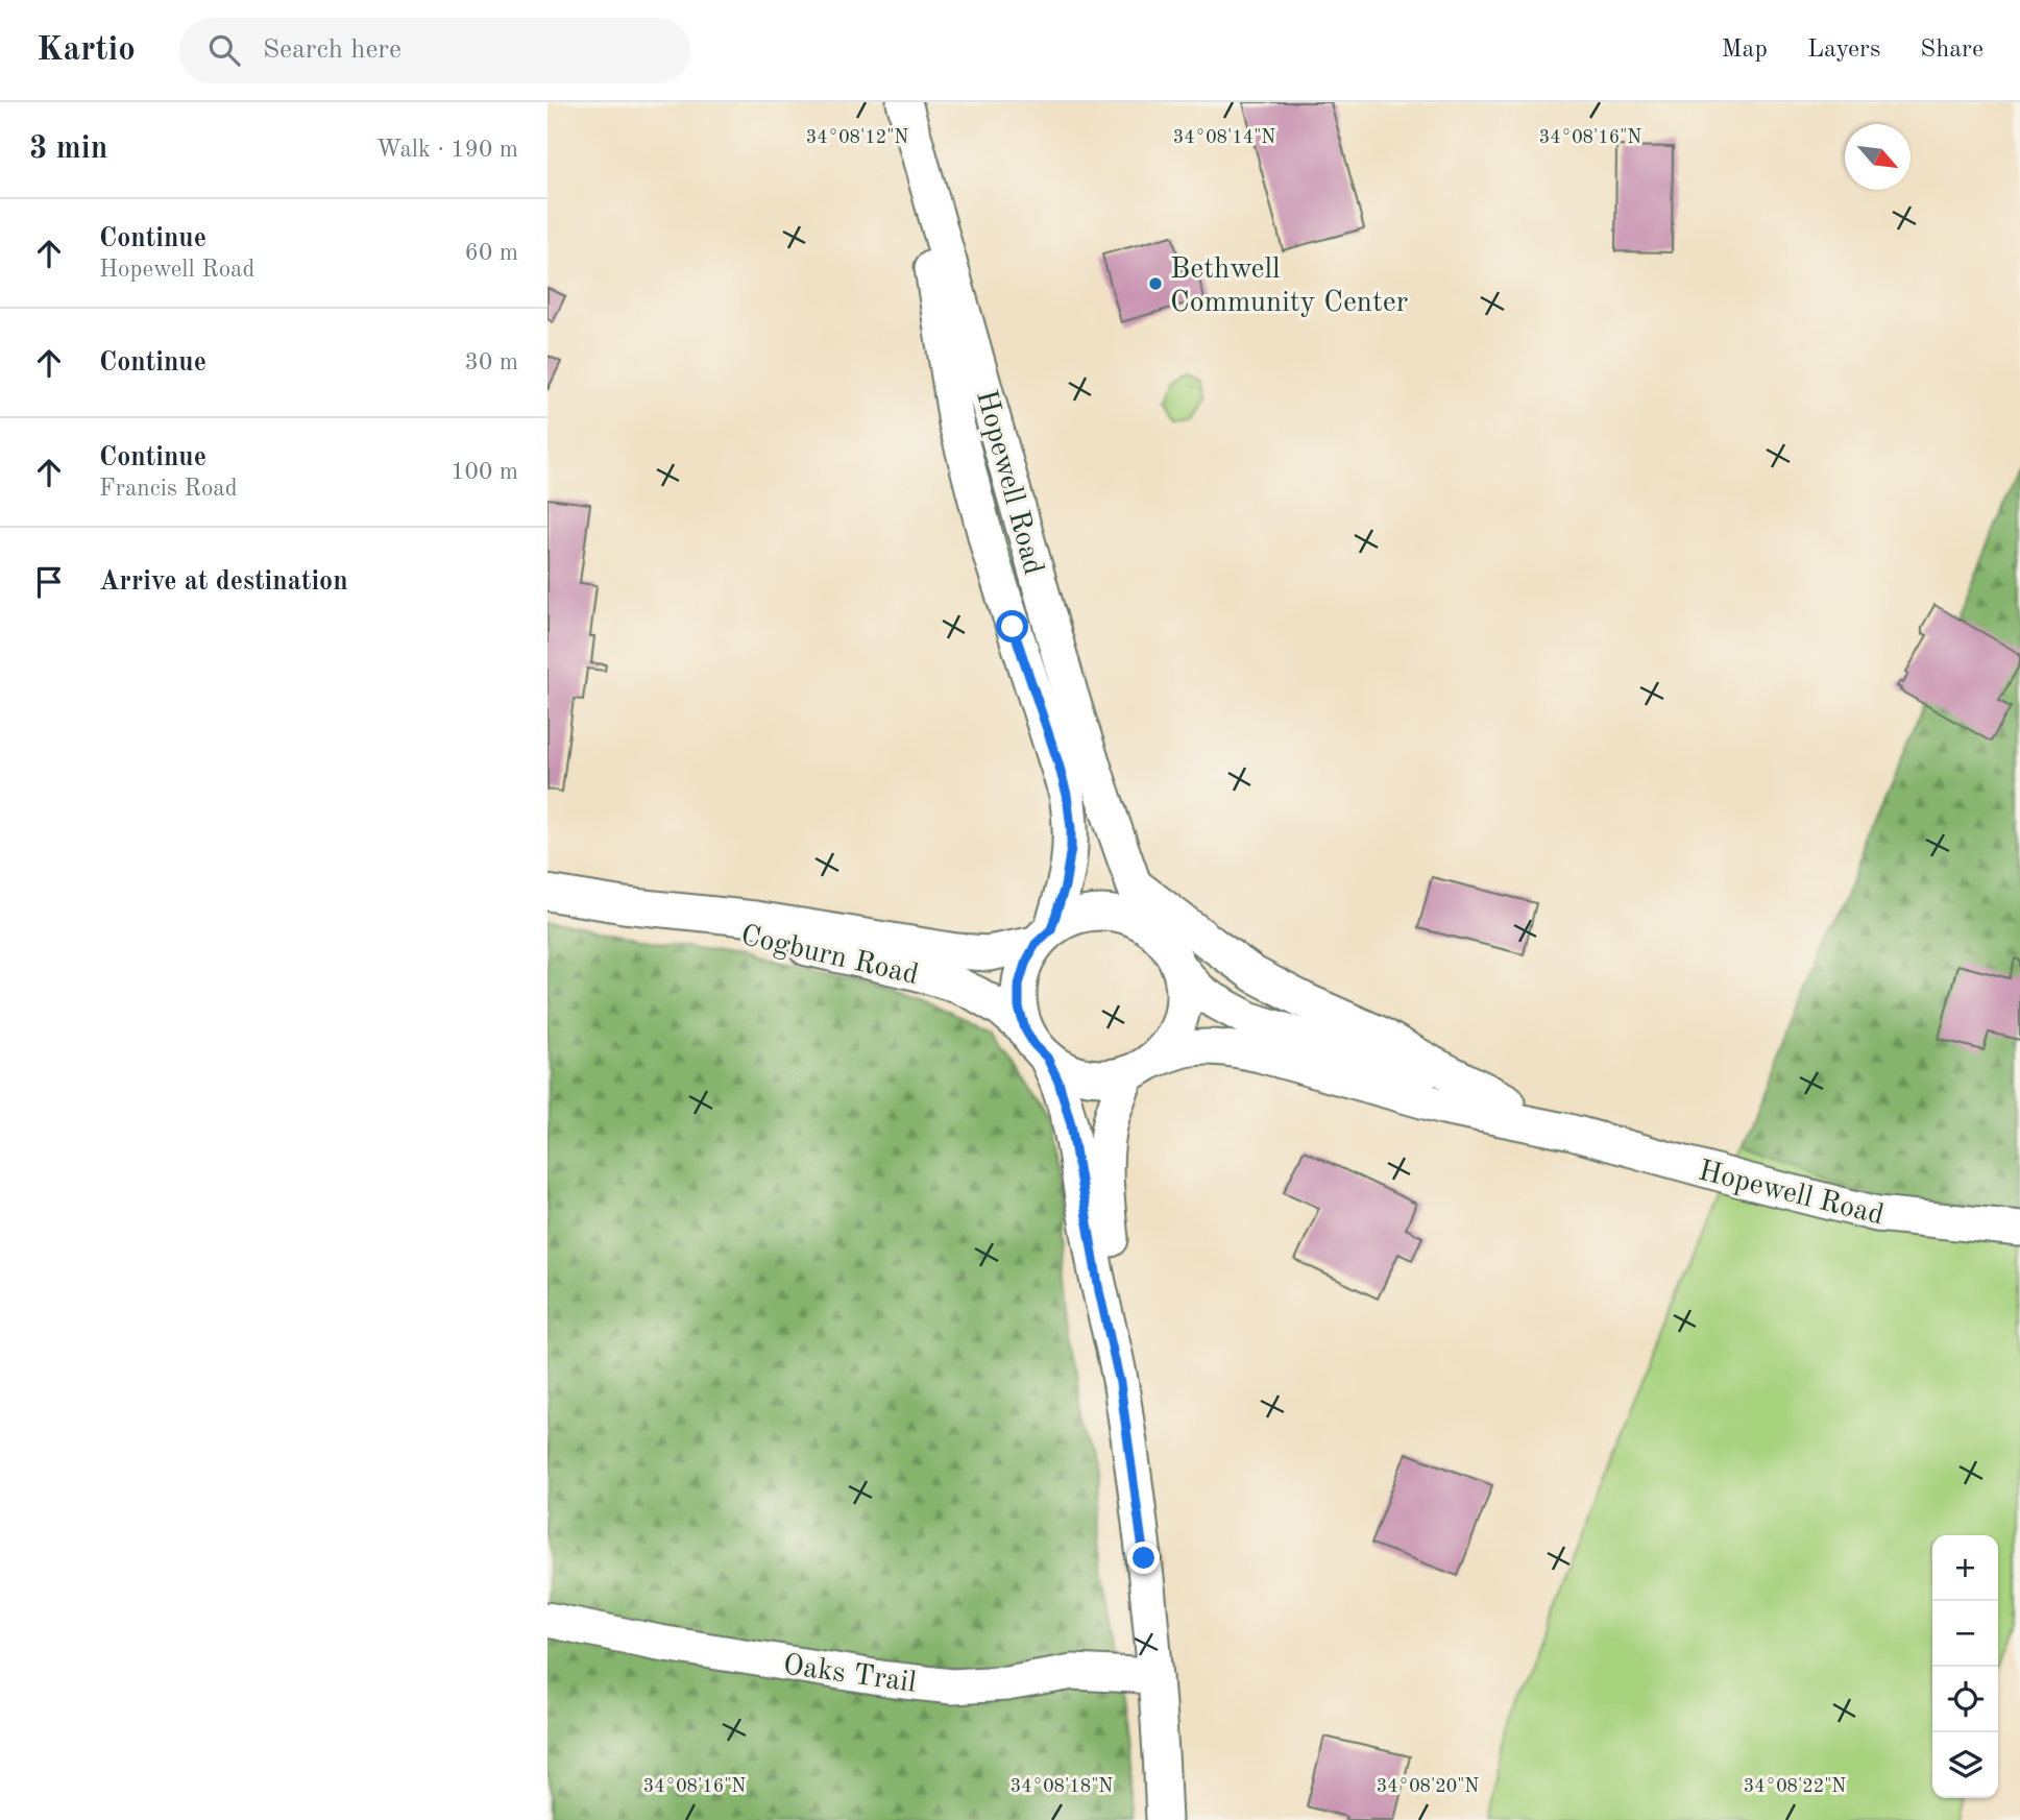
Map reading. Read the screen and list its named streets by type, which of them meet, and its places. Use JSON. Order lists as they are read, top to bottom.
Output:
{
  "streets": {
    "street": ["Hopewell Road", "Cogburn Road", "Oaks Trail"]
  },
  "crossings": [
    ["Hopewell Road", "Cogburn Road"]
  ],
  "places": ["Bethwell Community Center"],
  "north": "bottom right",
  "page": {
    "header": "Kartio",
    "search": "Search here",
    "nav": ["Map", "Layers", "Share"],
    "heading": ["3 min", "Walk · 190 m"],
    "list": [
      ["Continue", "Hopewell Road", "60 m"],
      ["Continue", "30 m"],
      ["Continue", "Francis Road", "100 m"],
      "Arrive at destination"
    ],
    "map_buttons": ["+", "−"]
  },
  "coordinates": [
    "34°08'12\"N",
    "34°08'14\"N",
    "34°08'16\"N",
    "34°08'18\"N",
    "34°08'20\"N",
    "34°08'22\"N"
  ]
}
